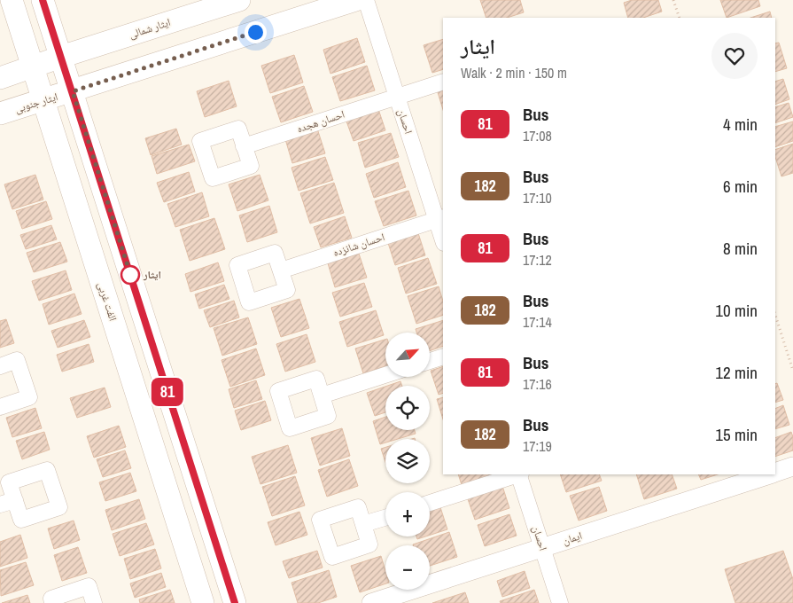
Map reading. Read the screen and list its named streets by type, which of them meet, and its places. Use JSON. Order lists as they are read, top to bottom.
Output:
{
  "streets": {
    "main road": ["ایثار شمالی", "ایثار جنوبی", "الفت غربی"],
    "street": [
      "احسان هجده",
      "احسان",
      "احسان شانزده",
      "ایمان"
    ]
  },
  "crossings": [
    ["ایثار جنوبی", "الفت غربی"],
    ["احسان هجده", "احسان"],
    ["احسان", "احسان شانزده"],
    ["احسان", "ایمان"]
  ],
  "places": ["ایثار"],
  "lines": ["bus line 81"],
  "north": "top right",
  "page": {
    "on_map": "81",
    "heading": ["ایثار", "Walk · 2 min · 150 m"],
    "list": [
      {
        "mark": "81",
        "name": "Bus",
        "note": "17:08",
        "value": "4 min"
      },
      {
        "mark": "182",
        "name": "Bus",
        "note": "17:10",
        "value": "6 min"
      },
      {
        "mark": "81",
        "name": "Bus",
        "note": "17:12",
        "value": "8 min"
      },
      {
        "mark": "182",
        "name": "Bus",
        "note": "17:14",
        "value": "10 min"
      },
      {
        "mark": "81",
        "name": "Bus",
        "note": "17:16",
        "value": "12 min"
      },
      {
        "mark": "182",
        "name": "Bus",
        "note": "17:19",
        "value": "15 min"
      }
    ],
    "map_buttons": ["+", "−"]
  }
}
